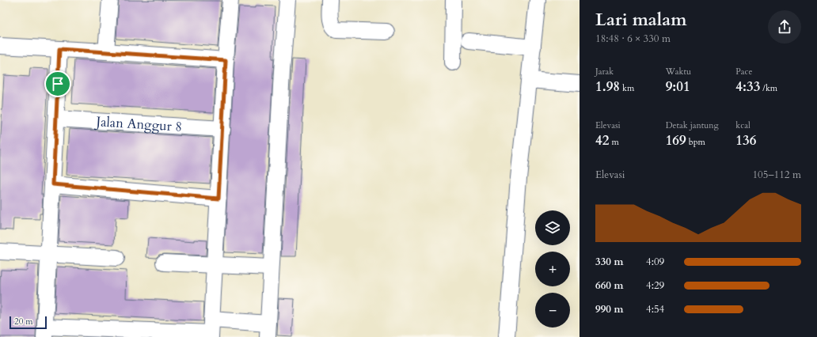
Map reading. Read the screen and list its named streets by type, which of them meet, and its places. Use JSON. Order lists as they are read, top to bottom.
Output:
{
  "streets": {
    "street": ["Jalan Anggur 8"]
  },
  "scale_bar": "20 m",
  "page": {
    "heading": ["Lari malam", "18:48 · 6 × 330 m"],
    "stats": [
      ["Jarak", "1.98 km"],
      ["Waktu", "9:01"],
      ["Pace", "4:33 /km"],
      ["Elevasi", "42 m"],
      ["Detak jantung", "169 bpm"],
      ["kcal", "136"]
    ],
    "chart": ["Elevasi", "105–112 m"],
    "map_buttons": ["+", "−"],
    "list": [
      {
        "name": "330 m",
        "note": "4:09"
      },
      {
        "name": "660 m",
        "note": "4:29"
      },
      {
        "name": "990 m",
        "note": "4:54"
      }
    ],
    "scale": "20 m"
  }
}
